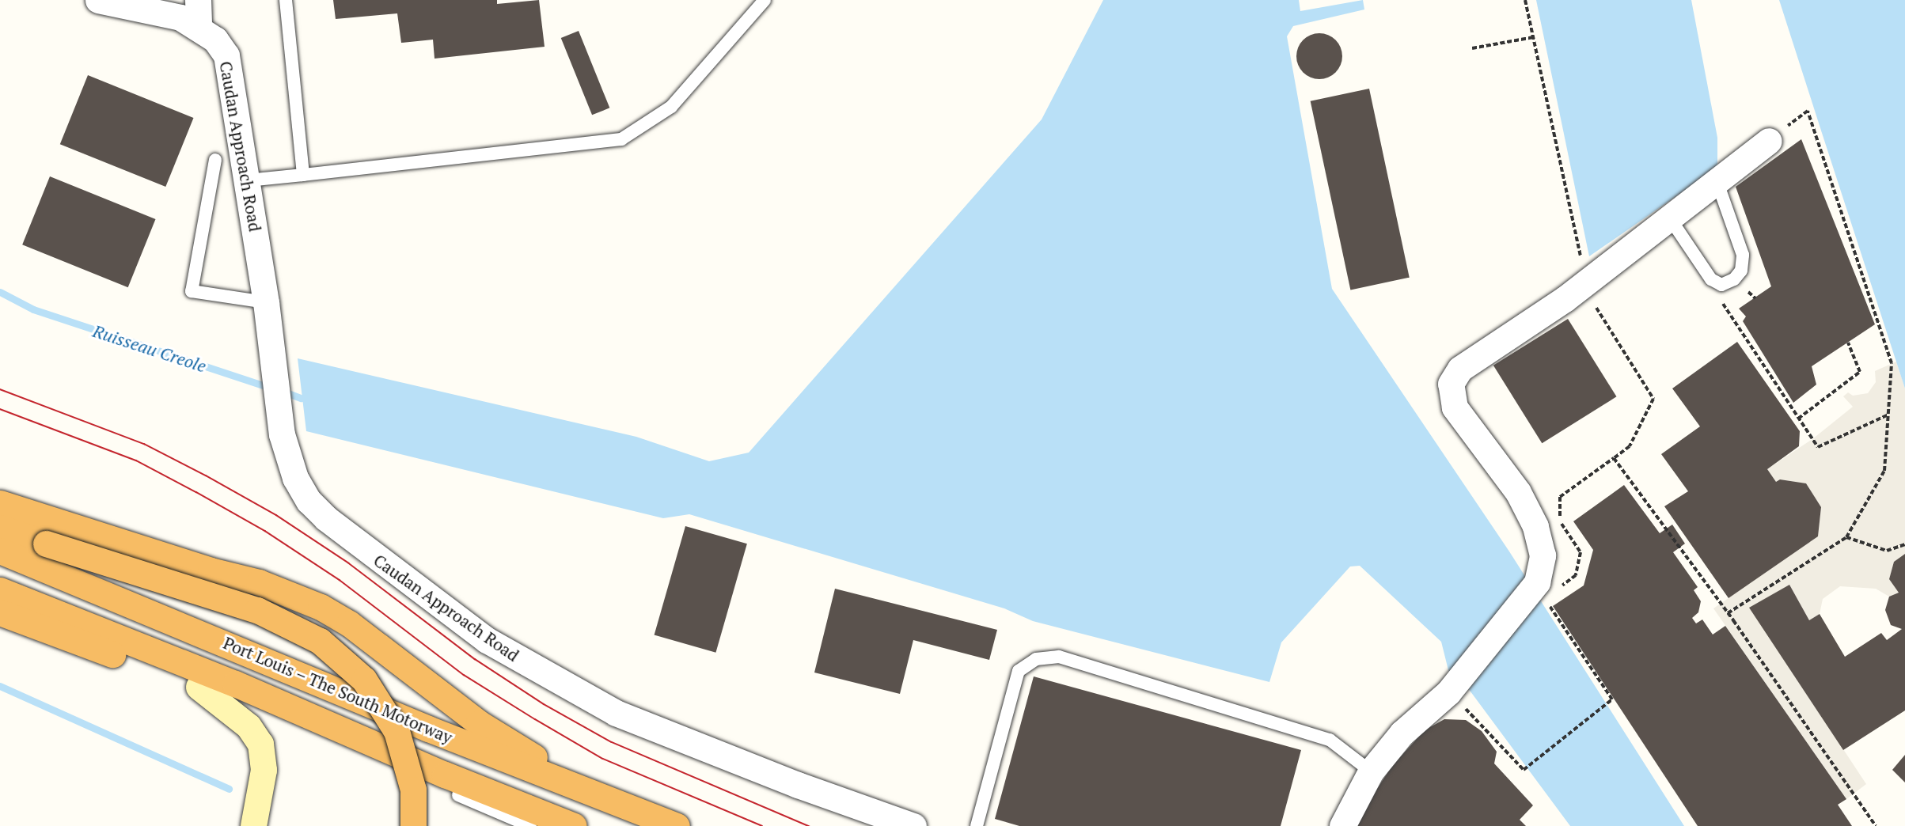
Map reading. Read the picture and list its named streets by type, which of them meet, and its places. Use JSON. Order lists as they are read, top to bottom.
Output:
{
  "streets": {
    "highway": ["Port Louis – The South Motorway"],
    "street": ["Caudan Approach Road"]
  },
  "water": ["Ruisseau Creole"]
}
